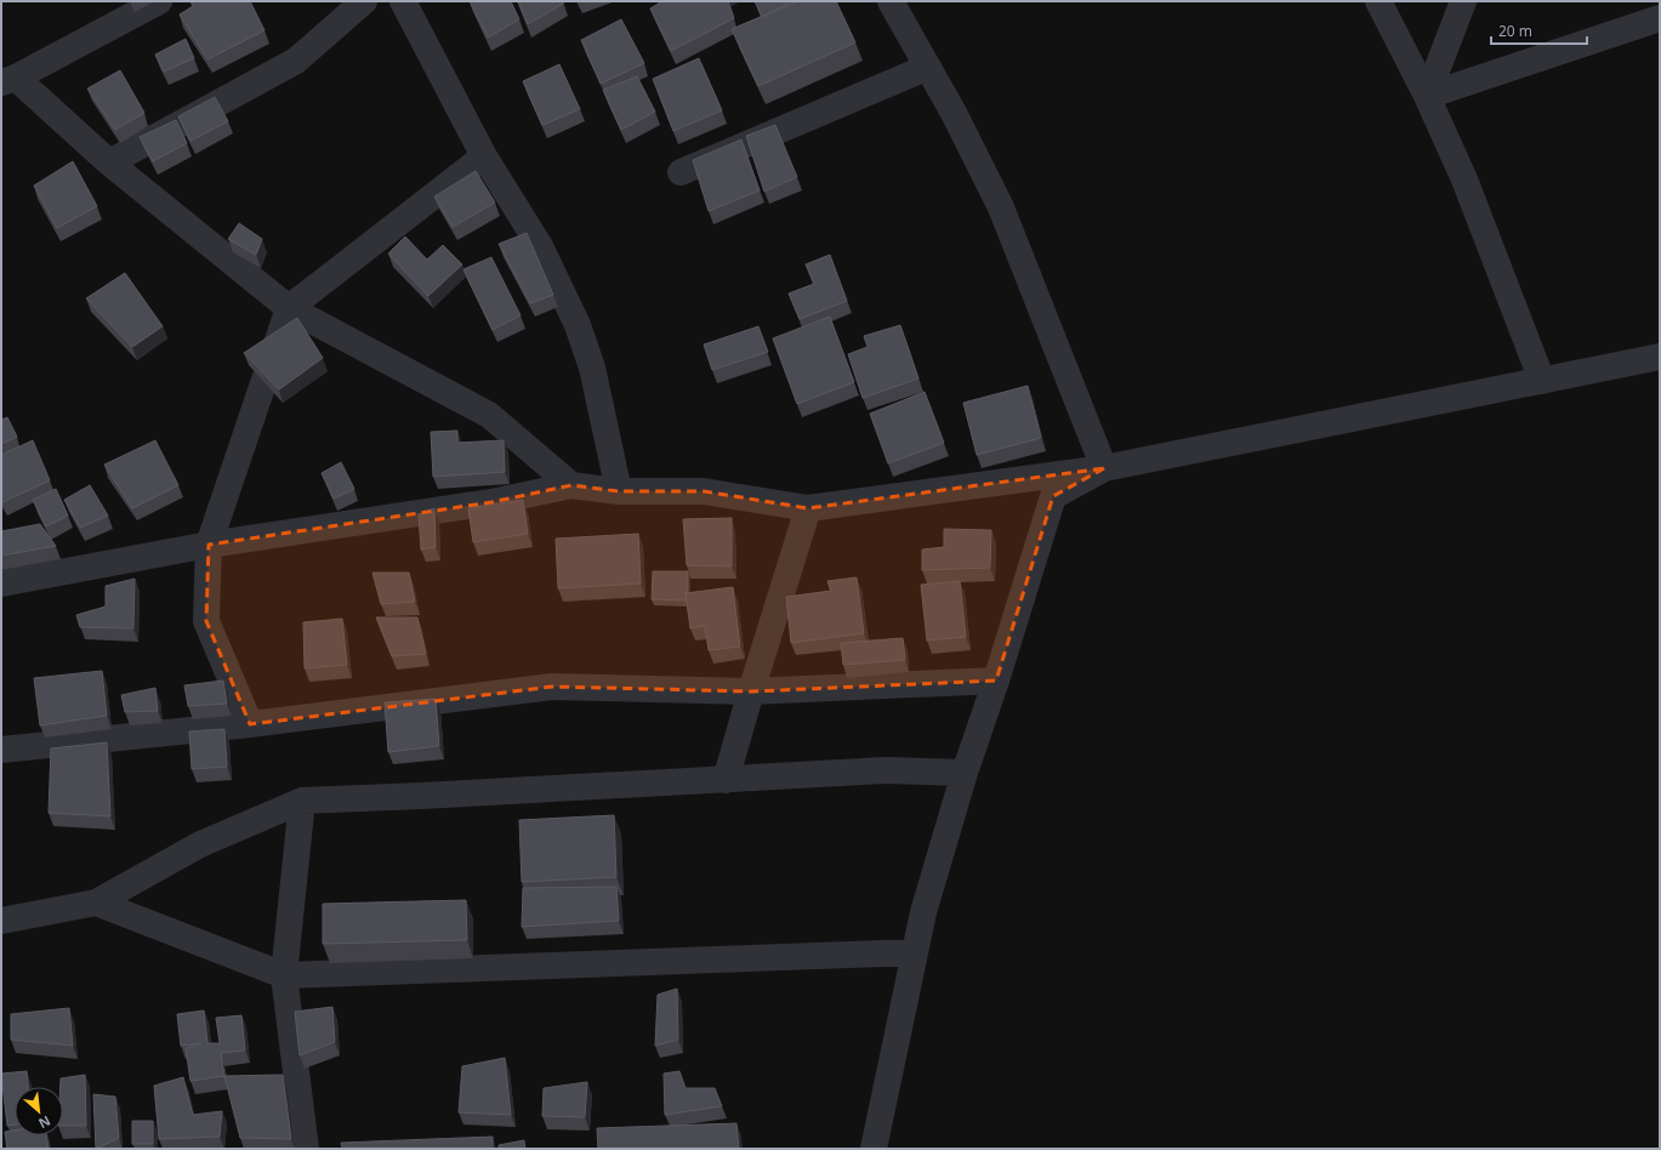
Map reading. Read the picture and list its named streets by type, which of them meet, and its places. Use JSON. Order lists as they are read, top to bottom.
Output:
{
  "scale_bar": "20 m",
  "north": "bottom right"
}
